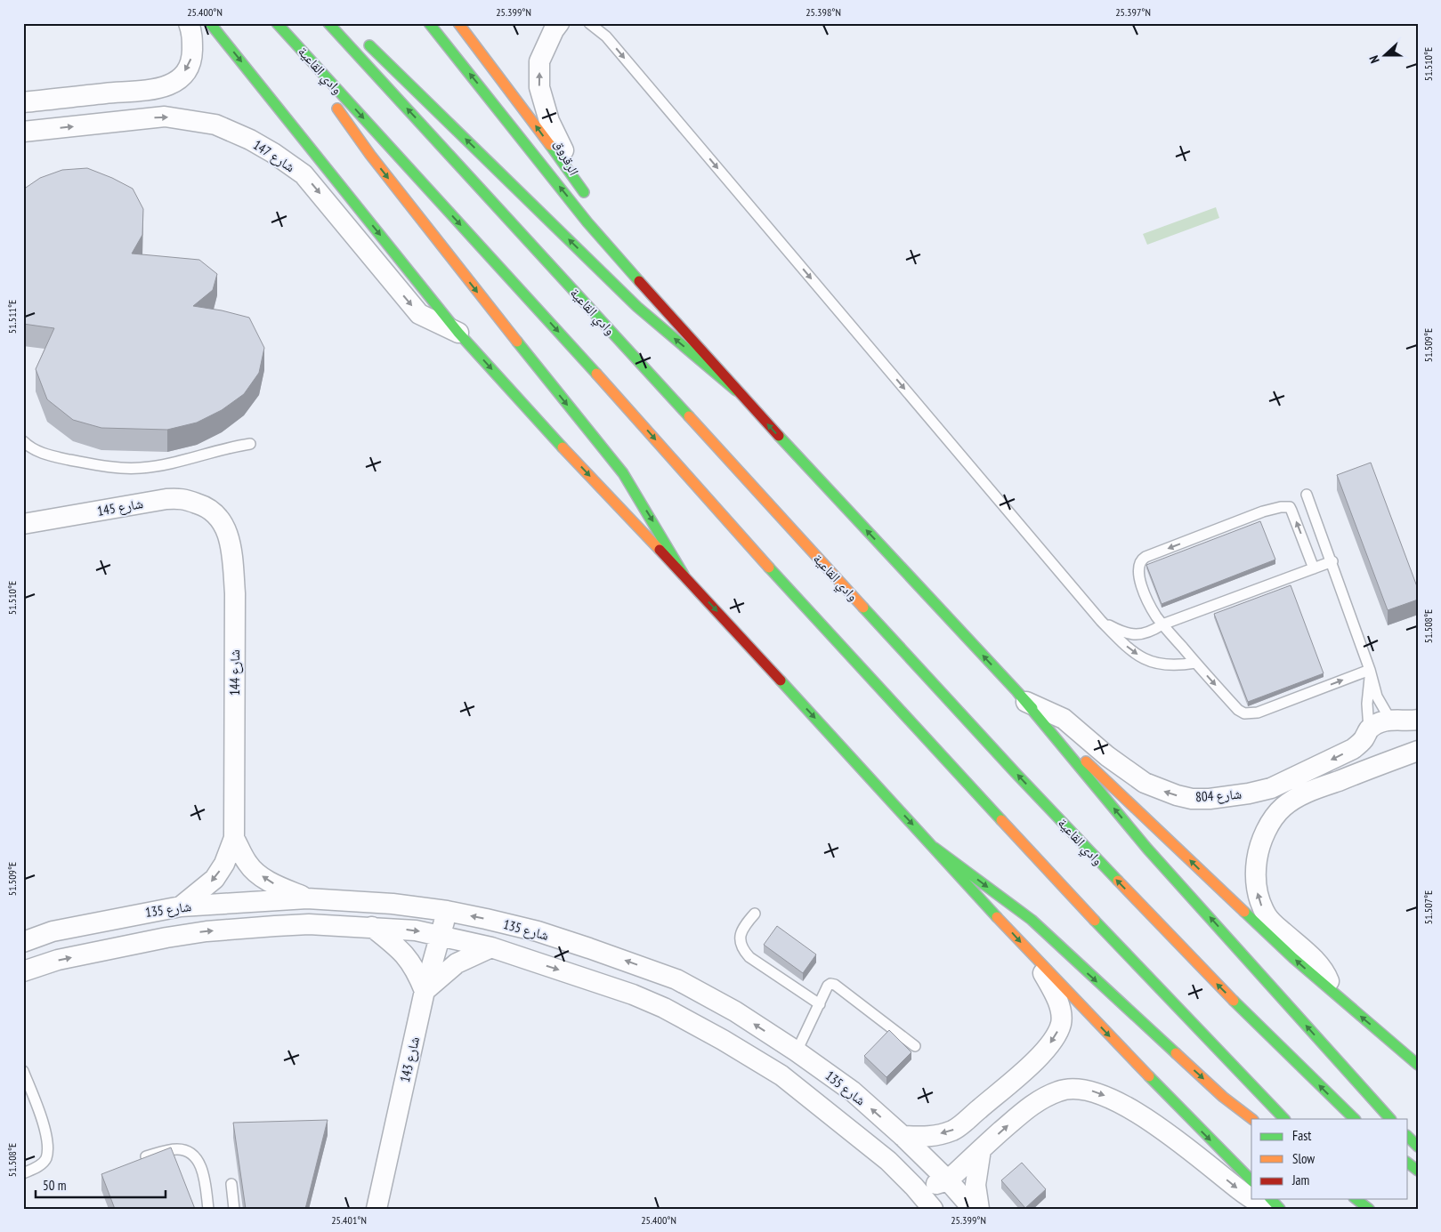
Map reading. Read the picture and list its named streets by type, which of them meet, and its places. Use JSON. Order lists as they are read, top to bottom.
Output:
{
  "streets": {
    "main road": ["وادي القاعية"],
    "street": [
      "شارع 147",
      "الرقروق",
      "شارع 145",
      "شارع 144",
      "شارع 804",
      "شارع 135",
      "شارع 143"
    ]
  },
  "crossings": [
    ["شارع 145", "شارع 144"],
    ["شارع 144", "شارع 135"],
    ["شارع 135", "شارع 143"]
  ],
  "one_way": ["شارع 147", "الرقروق", "شارع 804"],
  "legend": ["Fast", "Slow", "Jam"],
  "scale_bar": "50 m",
  "north": "left",
  "coordinates": [
    "25.400°N",
    "25.399°N",
    "25.398°N",
    "25.397°N",
    "51.510°E",
    "51.511°E",
    "51.509°E",
    "51.508°E",
    "51.507°E",
    "25.401°N"
  ]
}
